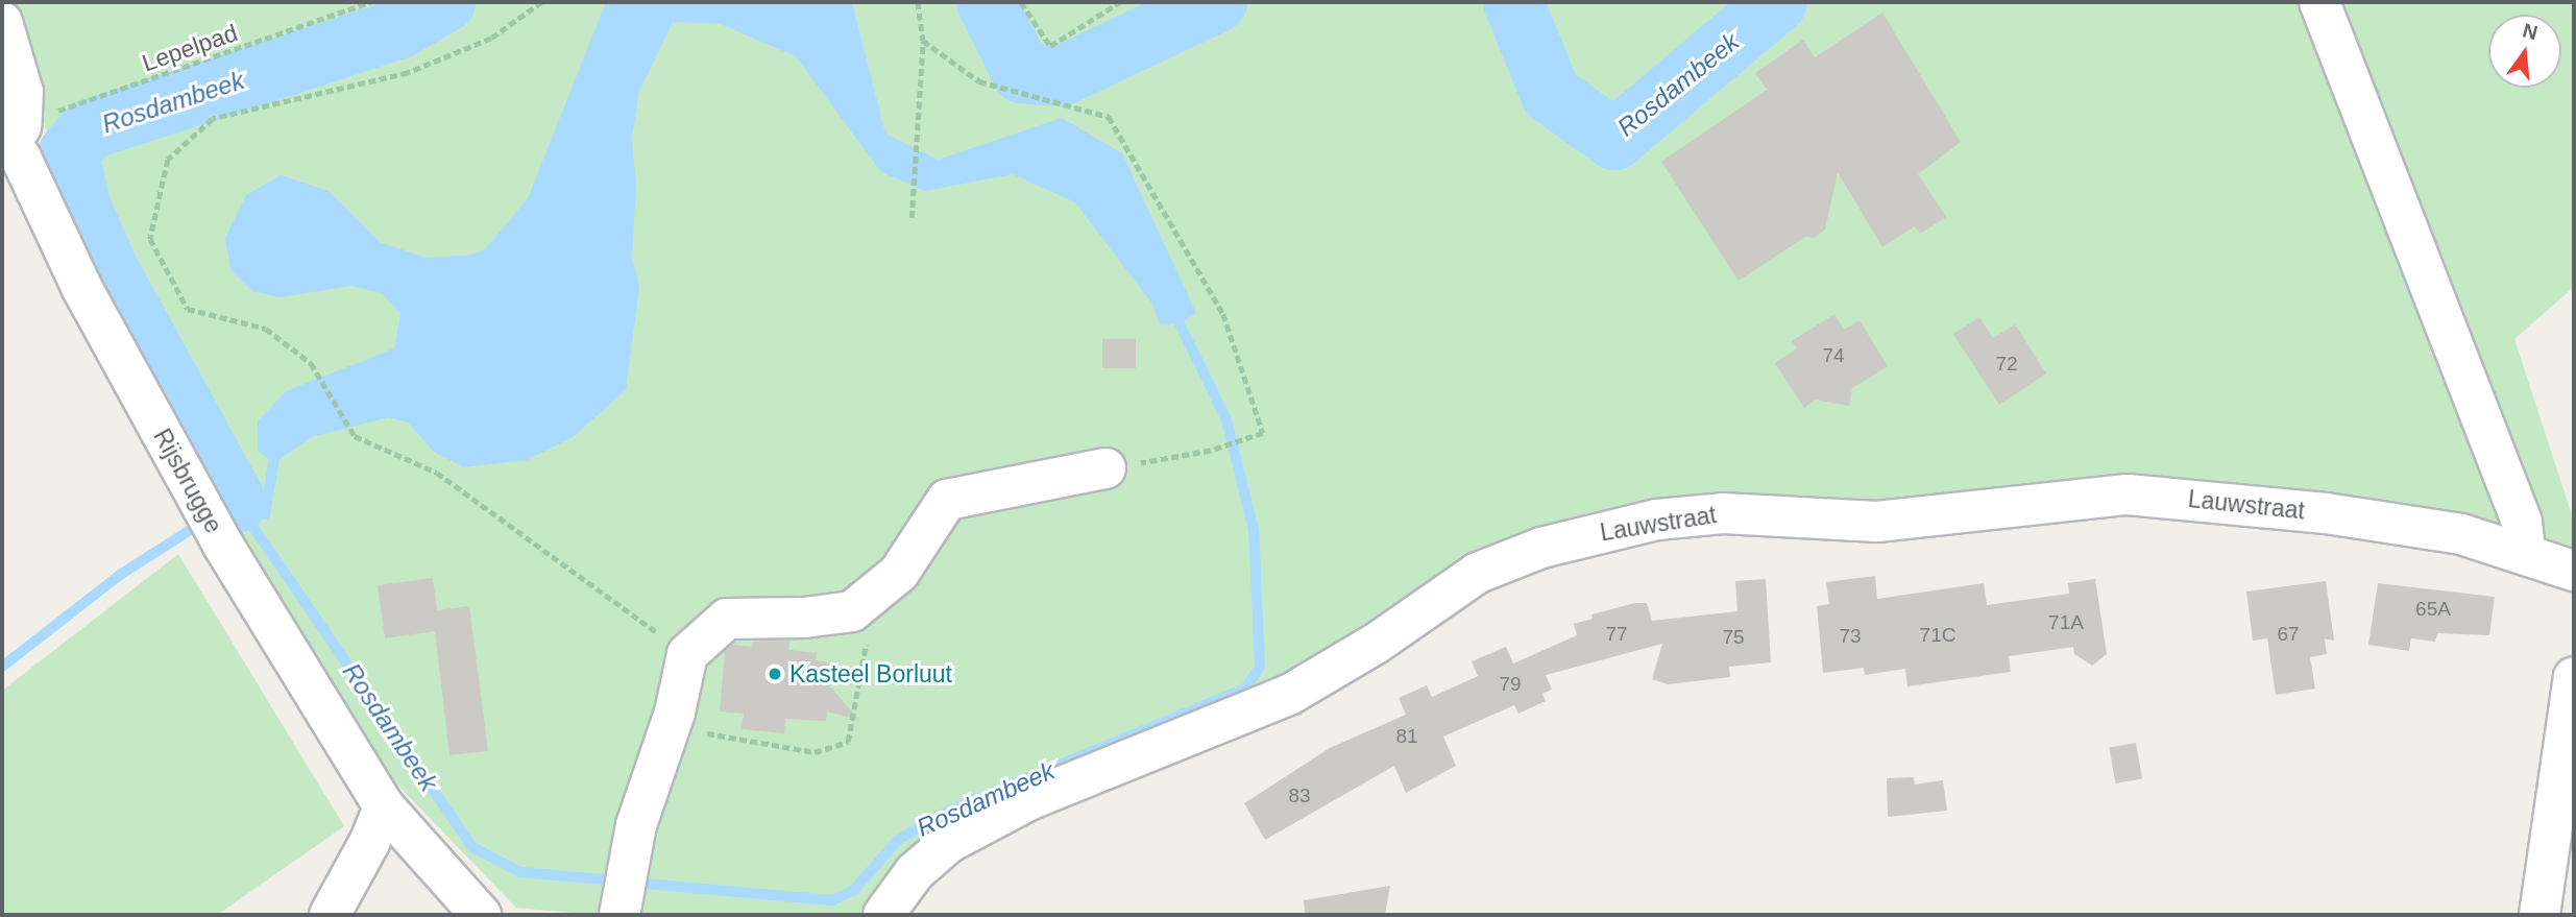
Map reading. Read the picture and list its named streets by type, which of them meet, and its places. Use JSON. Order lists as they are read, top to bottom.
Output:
{
  "streets": {
    "street": ["Rijsbrugge", "Lauwstraat"],
    "path": ["Lepelpad"]
  },
  "crossings": [
    ["Lepelpad", "Rijsbrugge"]
  ],
  "water": ["Rosdambeek"],
  "places": ["Kasteel Borluut"],
  "house_numbers": [
    "74",
    "72",
    "65A",
    "71A",
    "77",
    "67",
    "71C",
    "73",
    "75",
    "79",
    "81",
    "83"
  ],
  "north": "top"
}
